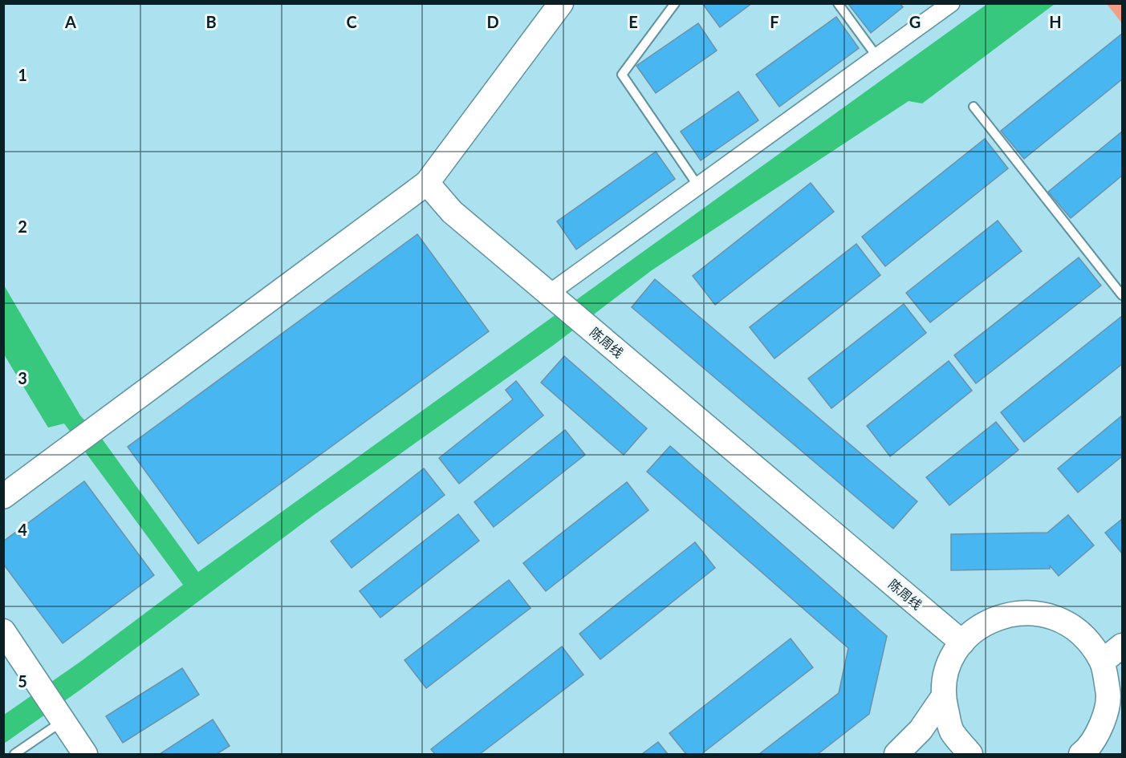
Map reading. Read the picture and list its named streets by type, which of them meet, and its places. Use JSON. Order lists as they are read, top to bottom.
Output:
{
  "streets": {
    "main road": ["陈周线"]
  },
  "grid": {
    "columns": [
      "A",
      "B",
      "C",
      "D",
      "E",
      "F",
      "G",
      "H"
    ],
    "rows": [
      "1",
      "2",
      "3",
      "4",
      "5"
    ]
  }
}
